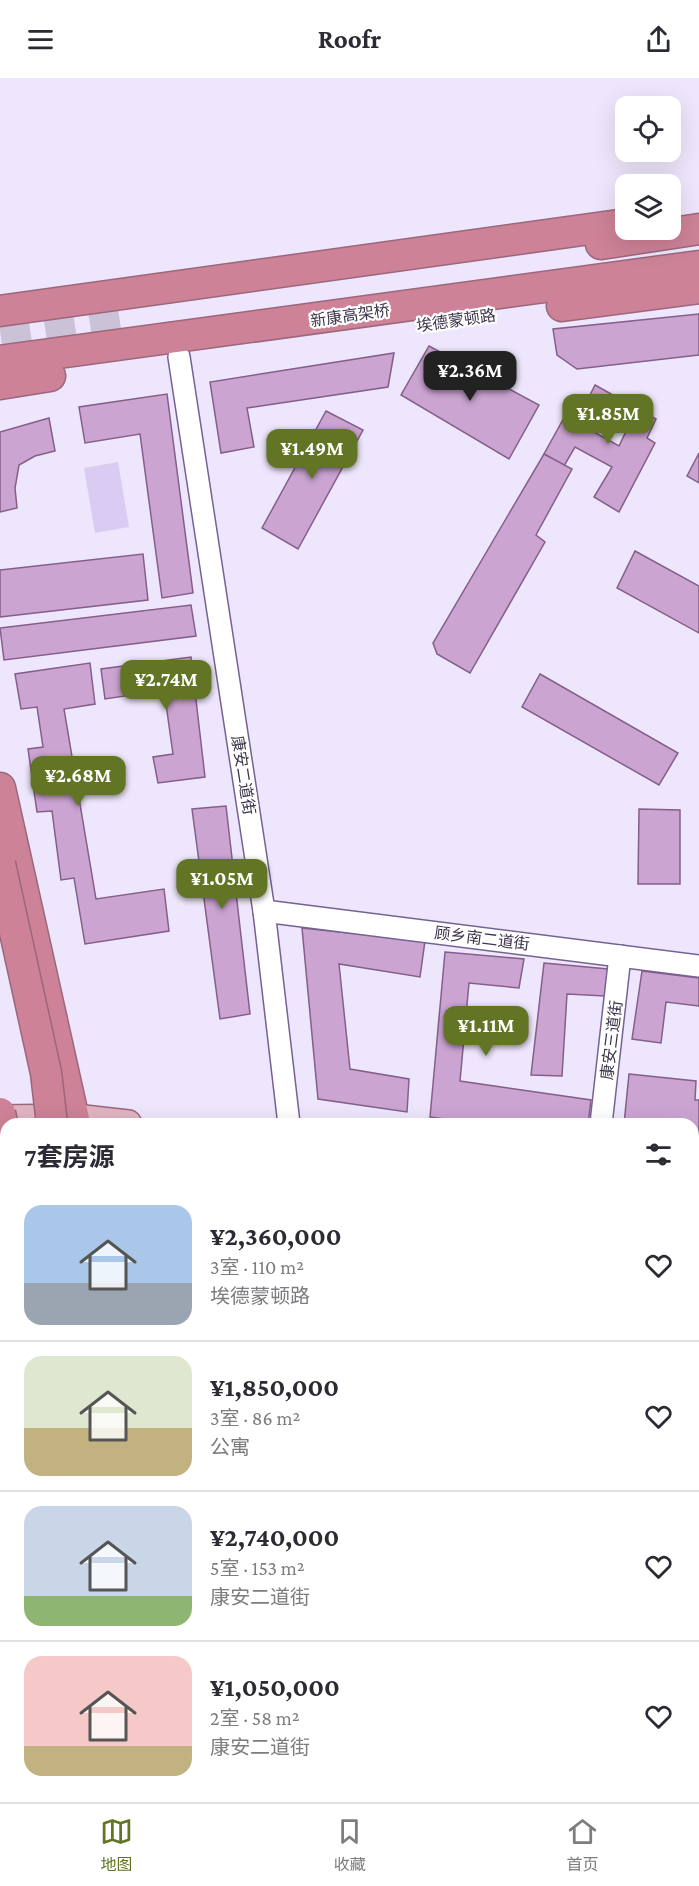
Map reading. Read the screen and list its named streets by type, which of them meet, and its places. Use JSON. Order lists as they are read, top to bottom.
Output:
{
  "streets": {
    "highway": ["新康高架桥", "埃德蒙顿路"],
    "street": ["康安二道街", "顾乡南二道街", "康安三道街"]
  },
  "crossings": [
    ["埃德蒙顿路", "康安二道街"],
    ["康安二道街", "顾乡南二道街"],
    ["顾乡南二道街", "康安三道街"]
  ],
  "page": {
    "header": "Roofr",
    "price": [
      "¥2.36M",
      "¥1.85M",
      "¥1.49M",
      "¥2.74M",
      "¥2.68M",
      "¥1.05M",
      "¥1.11M"
    ],
    "heading": "7套房源",
    "list": [
      {
        "name": "¥2,360,000",
        "note": "3室 · 110 m² · 埃德蒙顿路"
      },
      {
        "name": "¥1,850,000",
        "note": "3室 · 86 m² · 公寓"
      },
      {
        "name": "¥2,740,000",
        "note": "5室 · 153 m² · 康安二道街"
      },
      {
        "name": "¥1,050,000",
        "note": "2室 · 58 m² · 康安二道街"
      }
    ],
    "tabs": ["地图", "收藏", "首页"]
  }
}
